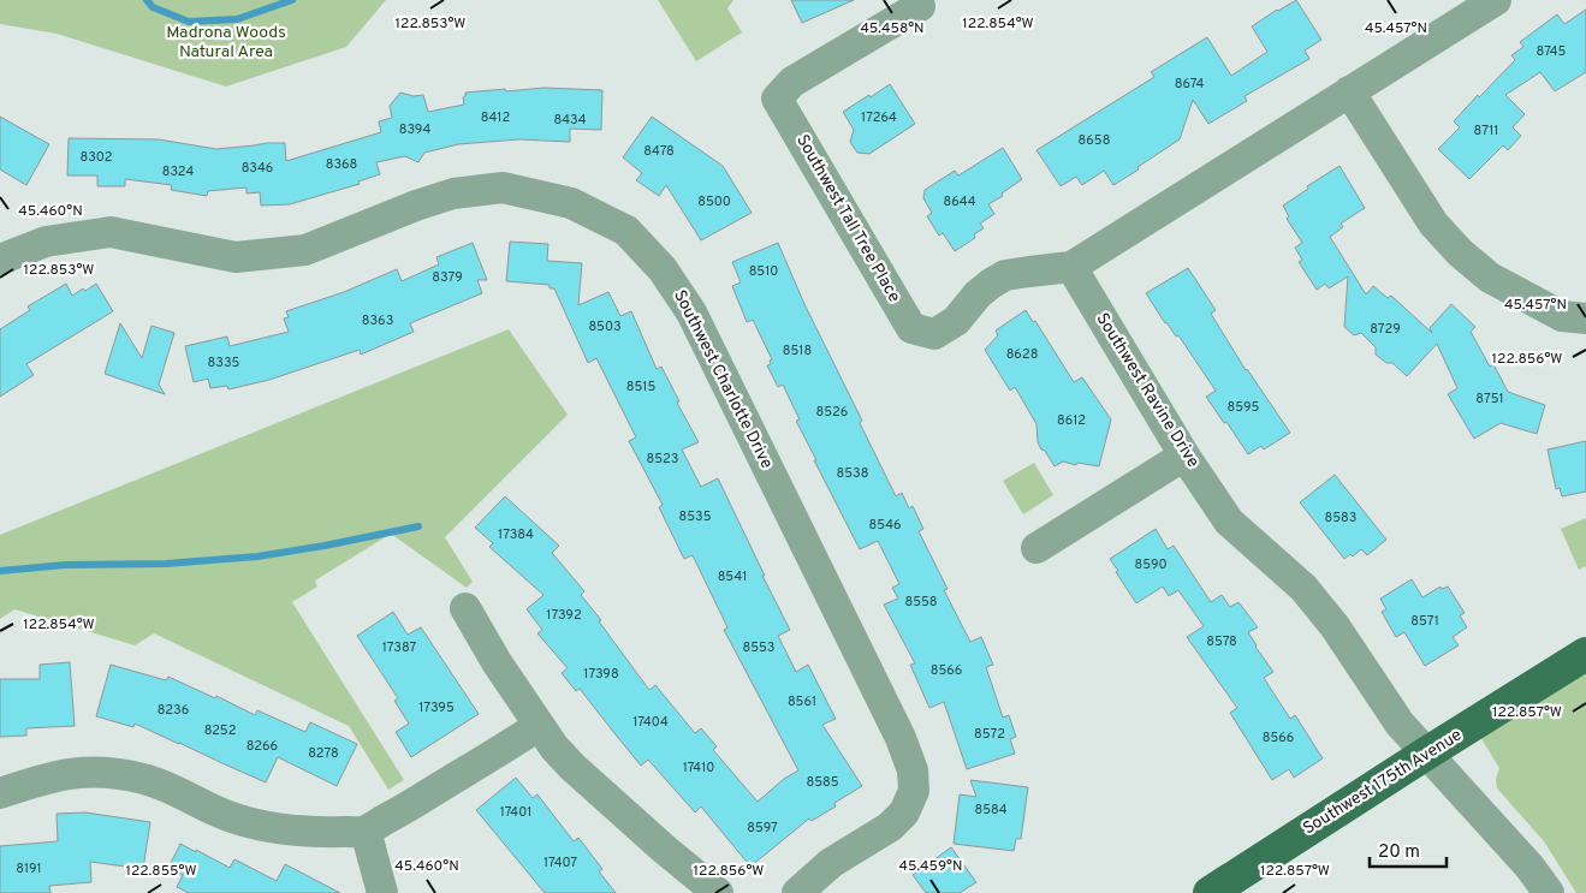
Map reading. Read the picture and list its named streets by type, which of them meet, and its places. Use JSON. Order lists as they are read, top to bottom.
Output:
{
  "streets": {
    "main road": ["Southwest 175th Avenue"],
    "street": ["Southwest Tall Tree Place", "Southwest Charlotte Drive", "Southwest Ravine Drive"]
  },
  "crossings": [
    ["Southwest Tall Tree Place", "Southwest Ravine Drive"],
    ["Southwest Ravine Drive", "Southwest 175th Avenue"]
  ],
  "parks": ["Madrona Woods Natural Area"],
  "house_numbers": [
    "8745",
    "8674",
    "8412",
    "17264",
    "8434",
    "8394",
    "8711",
    "8658",
    "8478",
    "8302",
    "8368",
    "8346",
    "8324",
    "8500",
    "8644",
    "8510",
    "8379",
    "8363",
    "8503",
    "8729",
    "8518",
    "8628",
    "8335",
    "8515",
    "8751",
    "8595",
    "8526",
    "8612",
    "8523",
    "8538",
    "8535",
    "8583",
    "8546",
    "17384",
    "8590",
    "8541",
    "8558",
    "17392",
    "8571",
    "8578",
    "17387",
    "8553",
    "8566",
    "17398",
    "8561",
    "17395",
    "8236",
    "17404",
    "8252",
    "8572",
    "8566",
    "8266",
    "8278",
    "17410",
    "8585",
    "8584",
    "17401",
    "8597",
    "17407",
    "8191"
  ],
  "scale_bar": "20 m",
  "coordinates": [
    "122.853°W",
    "122.854°W",
    "45.458°N",
    "45.457°N",
    "45.460°N",
    "122.856°W",
    "122.857°W",
    "45.459°N",
    "122.855°W"
  ]
}
